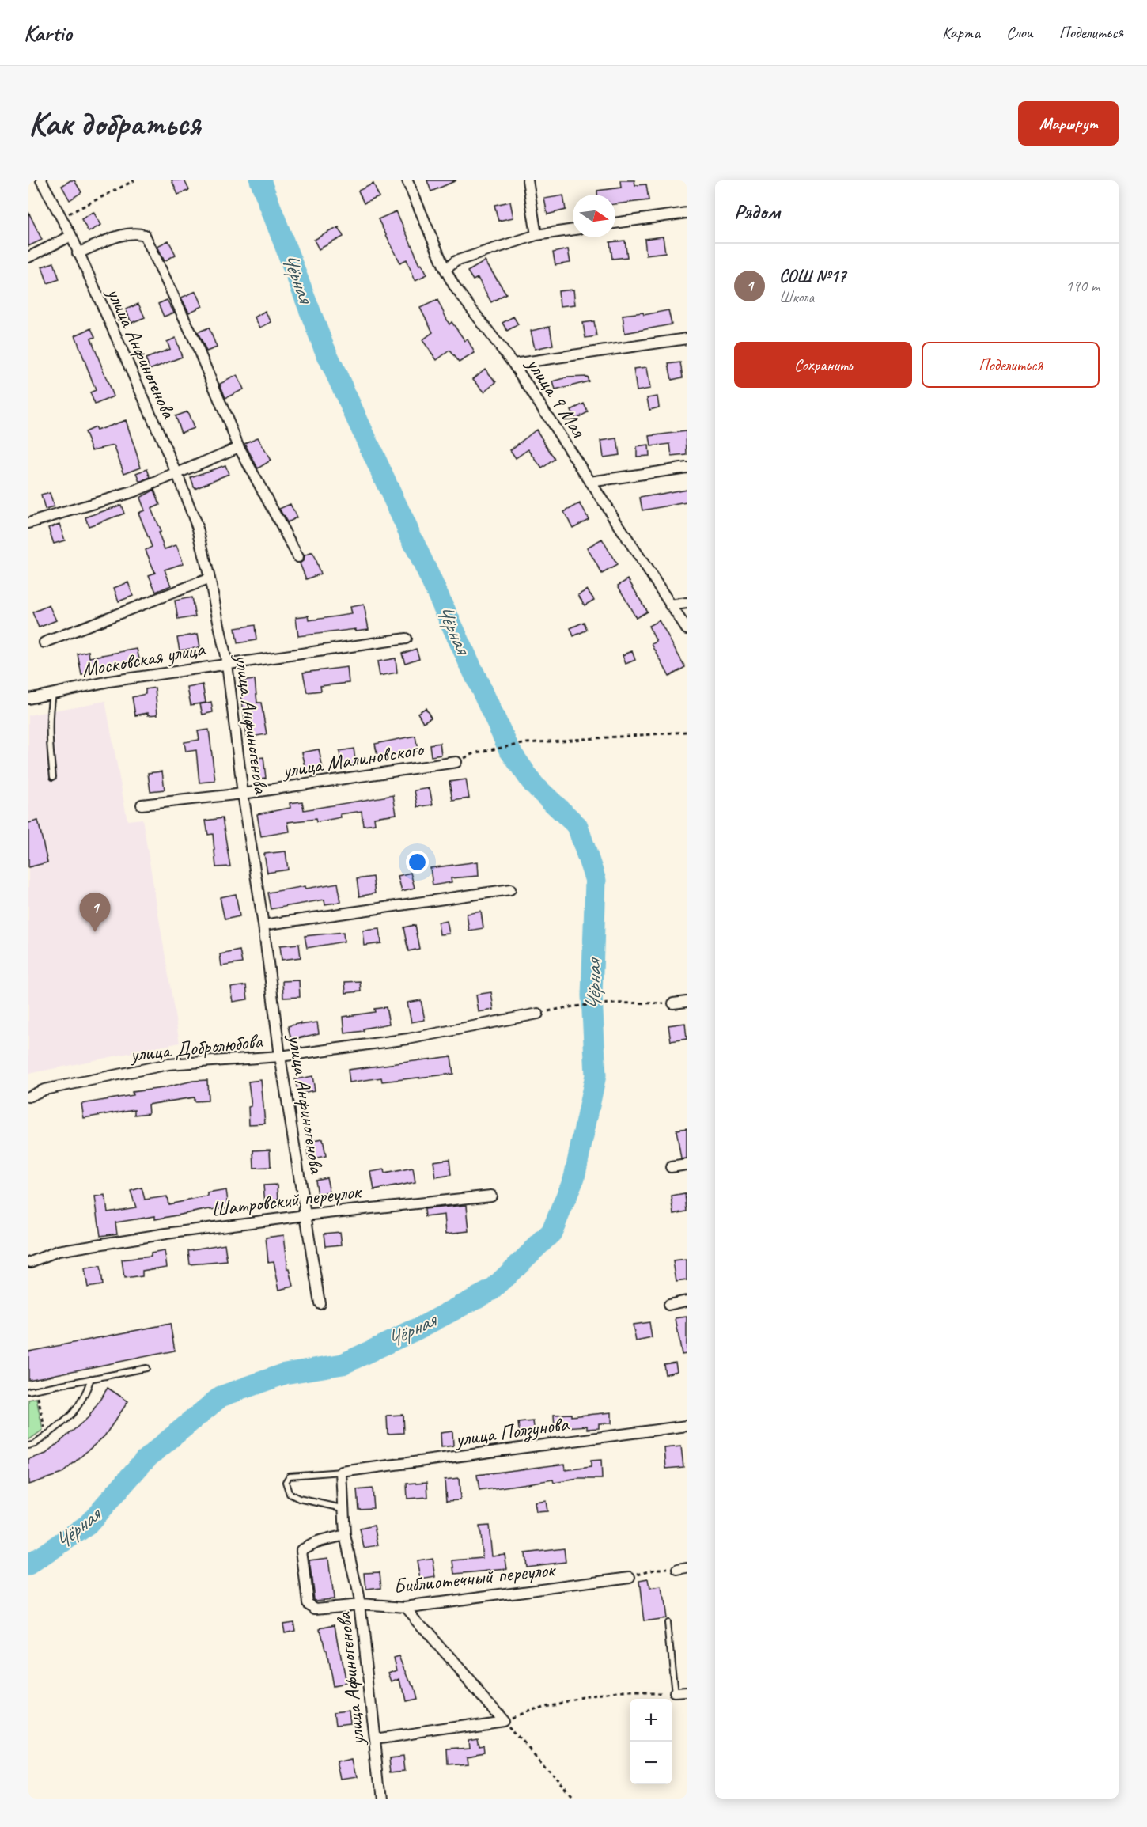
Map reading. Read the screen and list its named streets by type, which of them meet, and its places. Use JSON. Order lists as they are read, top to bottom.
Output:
{
  "streets": {
    "street": [
      "улица Анфиногенова",
      "улица 9 Мая",
      "Московская улица",
      "улица Малиновского",
      "улица Добролюбова",
      "Шатровский переулок",
      "улица Ползунова",
      "Библиотечный переулок",
      "улица Афиногенова"
    ]
  },
  "crossings": [
    ["улица Анфиногенова", "Московская улица"],
    ["улица Анфиногенова", "улица Малиновского"],
    ["улица Анфиногенова", "улица Добролюбова"],
    ["улица Анфиногенова", "Шатровский переулок"],
    ["улица Ползунова", "улица Афиногенова"],
    ["Библиотечный переулок", "улица Афиногенова"]
  ],
  "water": ["Чёрная"],
  "north": "right",
  "page": {
    "header": "Kartio",
    "nav": ["Карта", "Слои", "Поделиться"],
    "buttons": [
      "Маршрут",
      ["Сохранить", "Поделиться"]
    ],
    "title": "Как добраться",
    "heading": "Рядом",
    "list": [
      {
        "mark": "1",
        "name": "СОШ №17",
        "note": "Школа",
        "value": "190 m"
      }
    ],
    "pins": "1",
    "map_buttons": ["+", "−"]
  }
}
